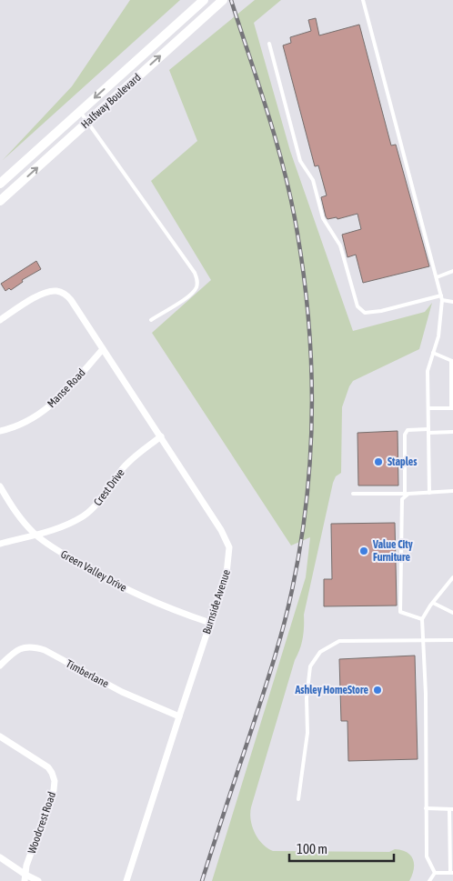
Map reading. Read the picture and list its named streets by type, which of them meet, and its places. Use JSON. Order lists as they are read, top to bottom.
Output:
{
  "streets": {
    "main road": ["Halfway Boulevard"],
    "street": [
      "Manse Road",
      "Crest Drive",
      "Green Valley Drive",
      "Burnside Avenue",
      "Timberlane",
      "Woodcrest Road"
    ]
  },
  "crossings": [
    ["Manse Road", "Burnside Avenue"],
    ["Crest Drive", "Green Valley Drive"],
    ["Crest Drive", "Burnside Avenue"],
    ["Green Valley Drive", "Burnside Avenue"],
    ["Burnside Avenue", "Timberlane"]
  ],
  "places": ["Staples", "Value City Furniture", "Ashley HomeStore"],
  "scale_bar": "100 m"
}
